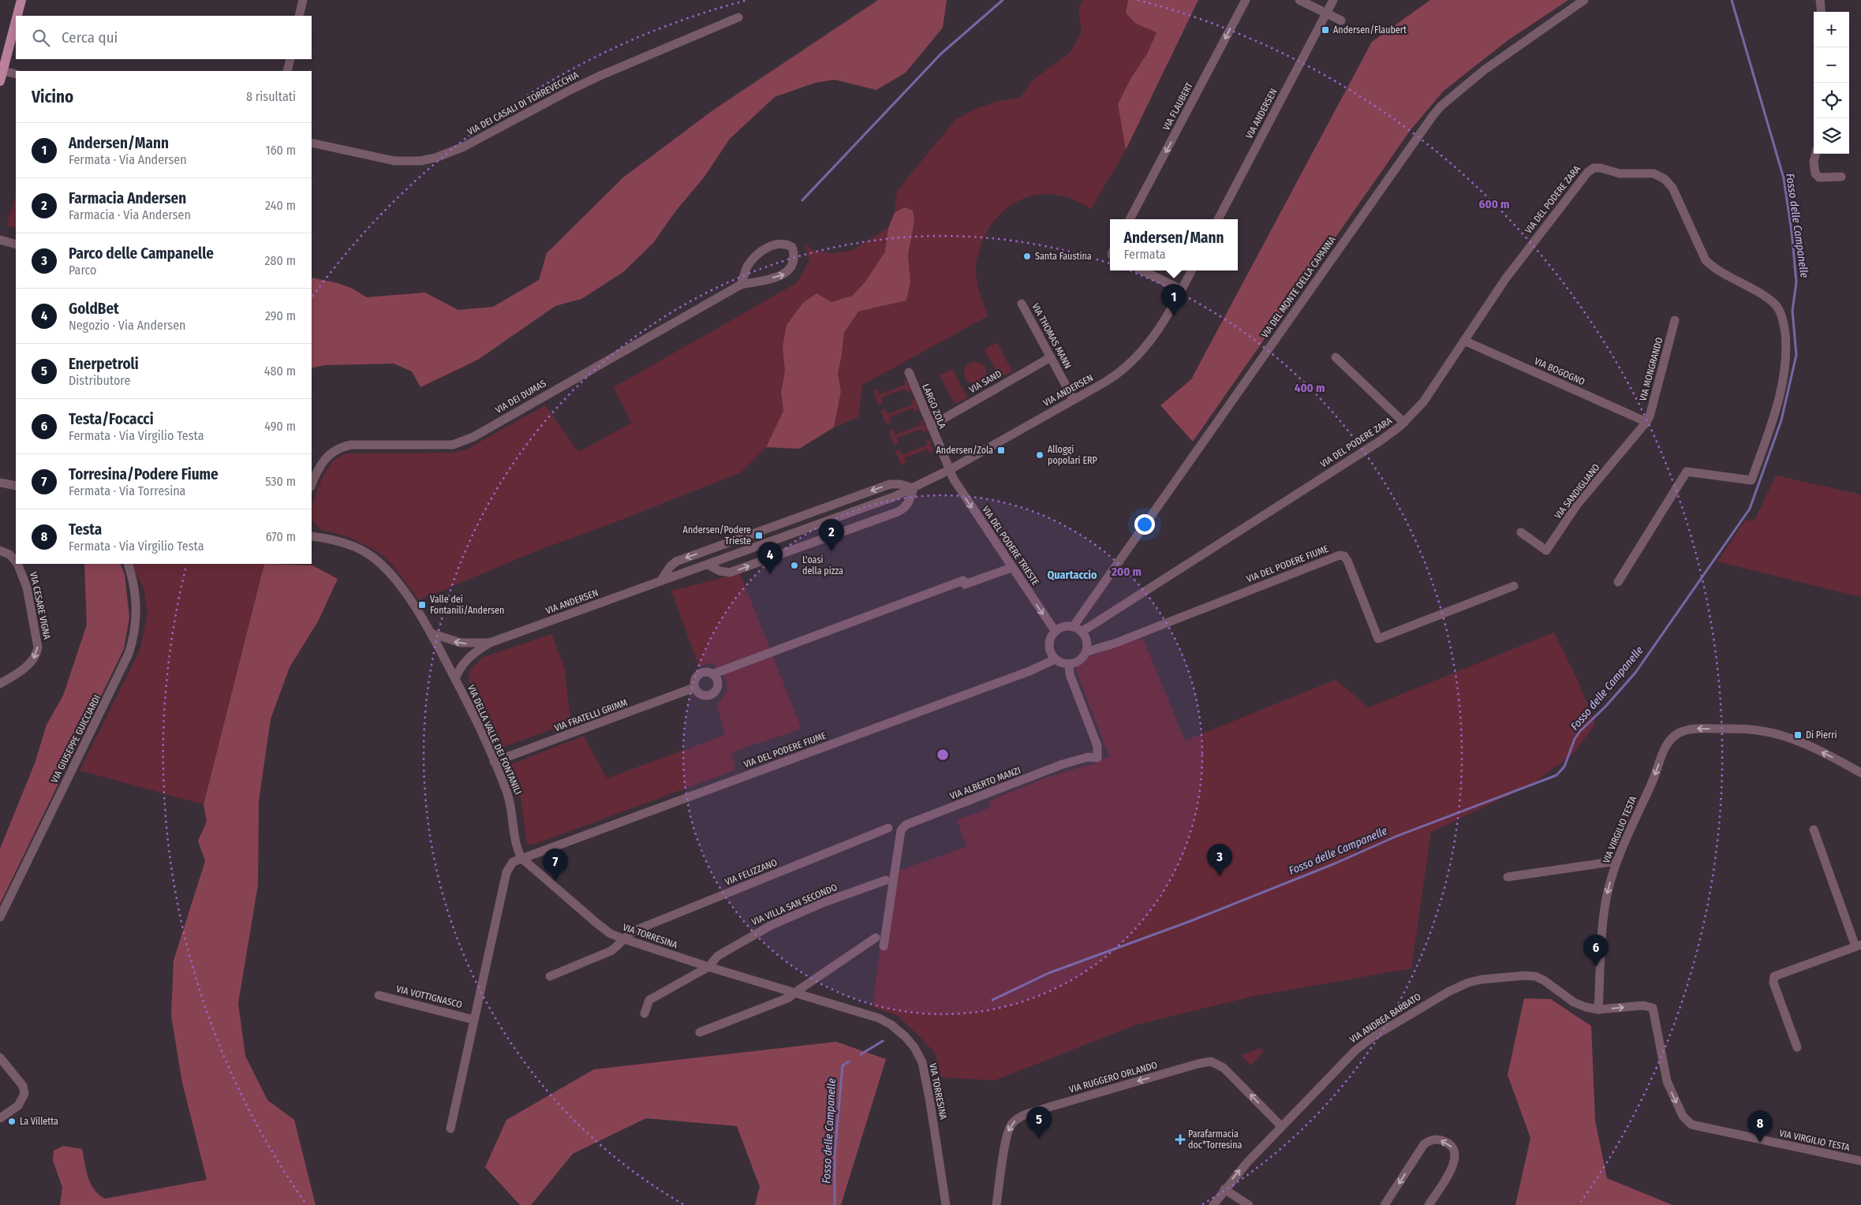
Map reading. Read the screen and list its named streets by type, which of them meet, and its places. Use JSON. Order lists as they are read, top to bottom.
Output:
{
  "streets": {
    "street": [
      "VIA DEI CASALI DI TORREVECCHIA",
      "VIA FLAUBERT",
      "VIA ANDERSEN",
      "VIA DEL PODERE ZARA",
      "VIA DEL MONTE DELLA CAPANNA",
      "VIA THOMAS MANN",
      "VIA MONGRANDO",
      "VIA BOGOGNO",
      "VIA SAND",
      "VIA DEI DUMAS",
      "LARGO ZOLA",
      "VIA SANDIGLIANO",
      "VIA DEL PODERE TRIESTE",
      "VIA DEL PODERE FIUME",
      "VIA CESARE VIGNA",
      "VIA FRATELLI GRIMM",
      "VIA GIUSEPPE GUICCIARDI",
      "VIA DELLA VALLE DEI FONTANILI",
      "VIA ALBERTO MANZI",
      "VIA VIRGILIO TESTA",
      "VIA FELIZZANO",
      "VIA VILLA SAN SECONDO",
      "VIA TORRESINA",
      "VIA VOTTIGNASCO",
      "VIA ANDREA BARBATO",
      "VIA RUGGERO ORLANDO"
    ]
  },
  "crossings": [
    ["VIA ANDERSEN", "VIA THOMAS MANN"],
    ["VIA ANDERSEN", "LARGO ZOLA"],
    ["VIA ANDERSEN", "VIA DEL PODERE TRIESTE"],
    ["VIA ANDERSEN", "VIA DELLA VALLE DEI FONTANILI"],
    ["VIA DEL PODERE ZARA", "VIA DEL MONTE DELLA CAPANNA"],
    ["VIA DEL PODERE ZARA", "VIA BOGOGNO"],
    ["VIA DEL PODERE ZARA", "VIA DEL PODERE TRIESTE"],
    ["VIA DEL PODERE ZARA", "VIA DEL PODERE FIUME"],
    ["VIA DEL PODERE ZARA", "VIA ALBERTO MANZI"],
    ["VIA DEL MONTE DELLA CAPANNA", "VIA DEL PODERE TRIESTE"],
    ["VIA DEL MONTE DELLA CAPANNA", "VIA DEL PODERE FIUME"],
    ["VIA DEL MONTE DELLA CAPANNA", "VIA ALBERTO MANZI"],
    ["VIA THOMAS MANN", "VIA SAND"],
    ["VIA MONGRANDO", "VIA BOGOGNO"],
    ["VIA MONGRANDO", "VIA SANDIGLIANO"],
    ["VIA BOGOGNO", "VIA SANDIGLIANO"],
    ["VIA SAND", "LARGO ZOLA"],
    ["LARGO ZOLA", "VIA DEL PODERE TRIESTE"],
    ["VIA DEL PODERE TRIESTE", "VIA DEL PODERE FIUME"],
    ["VIA DEL PODERE TRIESTE", "VIA ALBERTO MANZI"],
    ["VIA DEL PODERE FIUME", "VIA DELLA VALLE DEI FONTANILI"],
    ["VIA DEL PODERE FIUME", "VIA ALBERTO MANZI"],
    ["VIA DEL PODERE FIUME", "VIA TORRESINA"],
    ["VIA FRATELLI GRIMM", "VIA DELLA VALLE DEI FONTANILI"],
    ["VIA DELLA VALLE DEI FONTANILI", "VIA TORRESINA"],
    ["VIA VIRGILIO TESTA", "VIA ANDREA BARBATO"],
    ["VIA FELIZZANO", "VIA TORRESINA"],
    ["VIA VILLA SAN SECONDO", "VIA TORRESINA"],
    ["VIA ANDREA BARBATO", "VIA RUGGERO ORLANDO"]
  ],
  "one_way": ["VIA FLAUBERT", "VIA DEL PODERE TRIESTE", "VIA CESARE VIGNA"],
  "districts": ["Quartaccio"],
  "water": ["Fosso delle Campanelle"],
  "places": {
    "transit": [
      "Andersen/Flaubert",
      "Andersen/Zola",
      "Andersen/Podere Trieste",
      "Valle dei Fontanili/Andersen",
      "Di Pierri"
    ],
    "other": [
      "Santa Faustina",
      "Alloggi popolari ERP",
      "L'oasi della pizza",
      "La Villetta"
    ],
    "health": ["Parafarmacia doc*Torresina"]
  },
  "page": {
    "map_buttons": ["+", "−"],
    "search": "Cerca qui",
    "heading": ["Vicino", "8 risultati"],
    "list": [
      {
        "mark": "1",
        "name": "Andersen/Mann",
        "note": "Fermata · Via Andersen",
        "value": "160 m"
      },
      {
        "mark": "2",
        "name": "Farmacia Andersen",
        "note": "Farmacia · Via Andersen",
        "value": "240 m"
      },
      {
        "mark": "3",
        "name": "Parco delle Campanelle",
        "note": "Parco",
        "value": "280 m"
      },
      {
        "mark": "4",
        "name": "GoldBet",
        "note": "Negozio · Via Andersen",
        "value": "290 m"
      },
      {
        "mark": "5",
        "name": "Enerpetroli",
        "note": "Distributore",
        "value": "480 m"
      },
      {
        "mark": "6",
        "name": "Testa/Focacci",
        "note": "Fermata · Via Virgilio Testa",
        "value": "490 m"
      },
      {
        "mark": "7",
        "name": "Torresina/Podere Fiume",
        "note": "Fermata · Via Torresina",
        "value": "530 m"
      },
      {
        "mark": "8",
        "name": "Testa",
        "note": "Fermata · Via Virgilio Testa",
        "value": "670 m"
      }
    ],
    "popup": ["Andersen/Mann", "Fermata"],
    "pins": [
      "1",
      "2",
      "4",
      "3",
      "7",
      "6",
      "5",
      "8"
    ]
  },
  "rings": ["600 m", "400 m", "200 m"]
}
